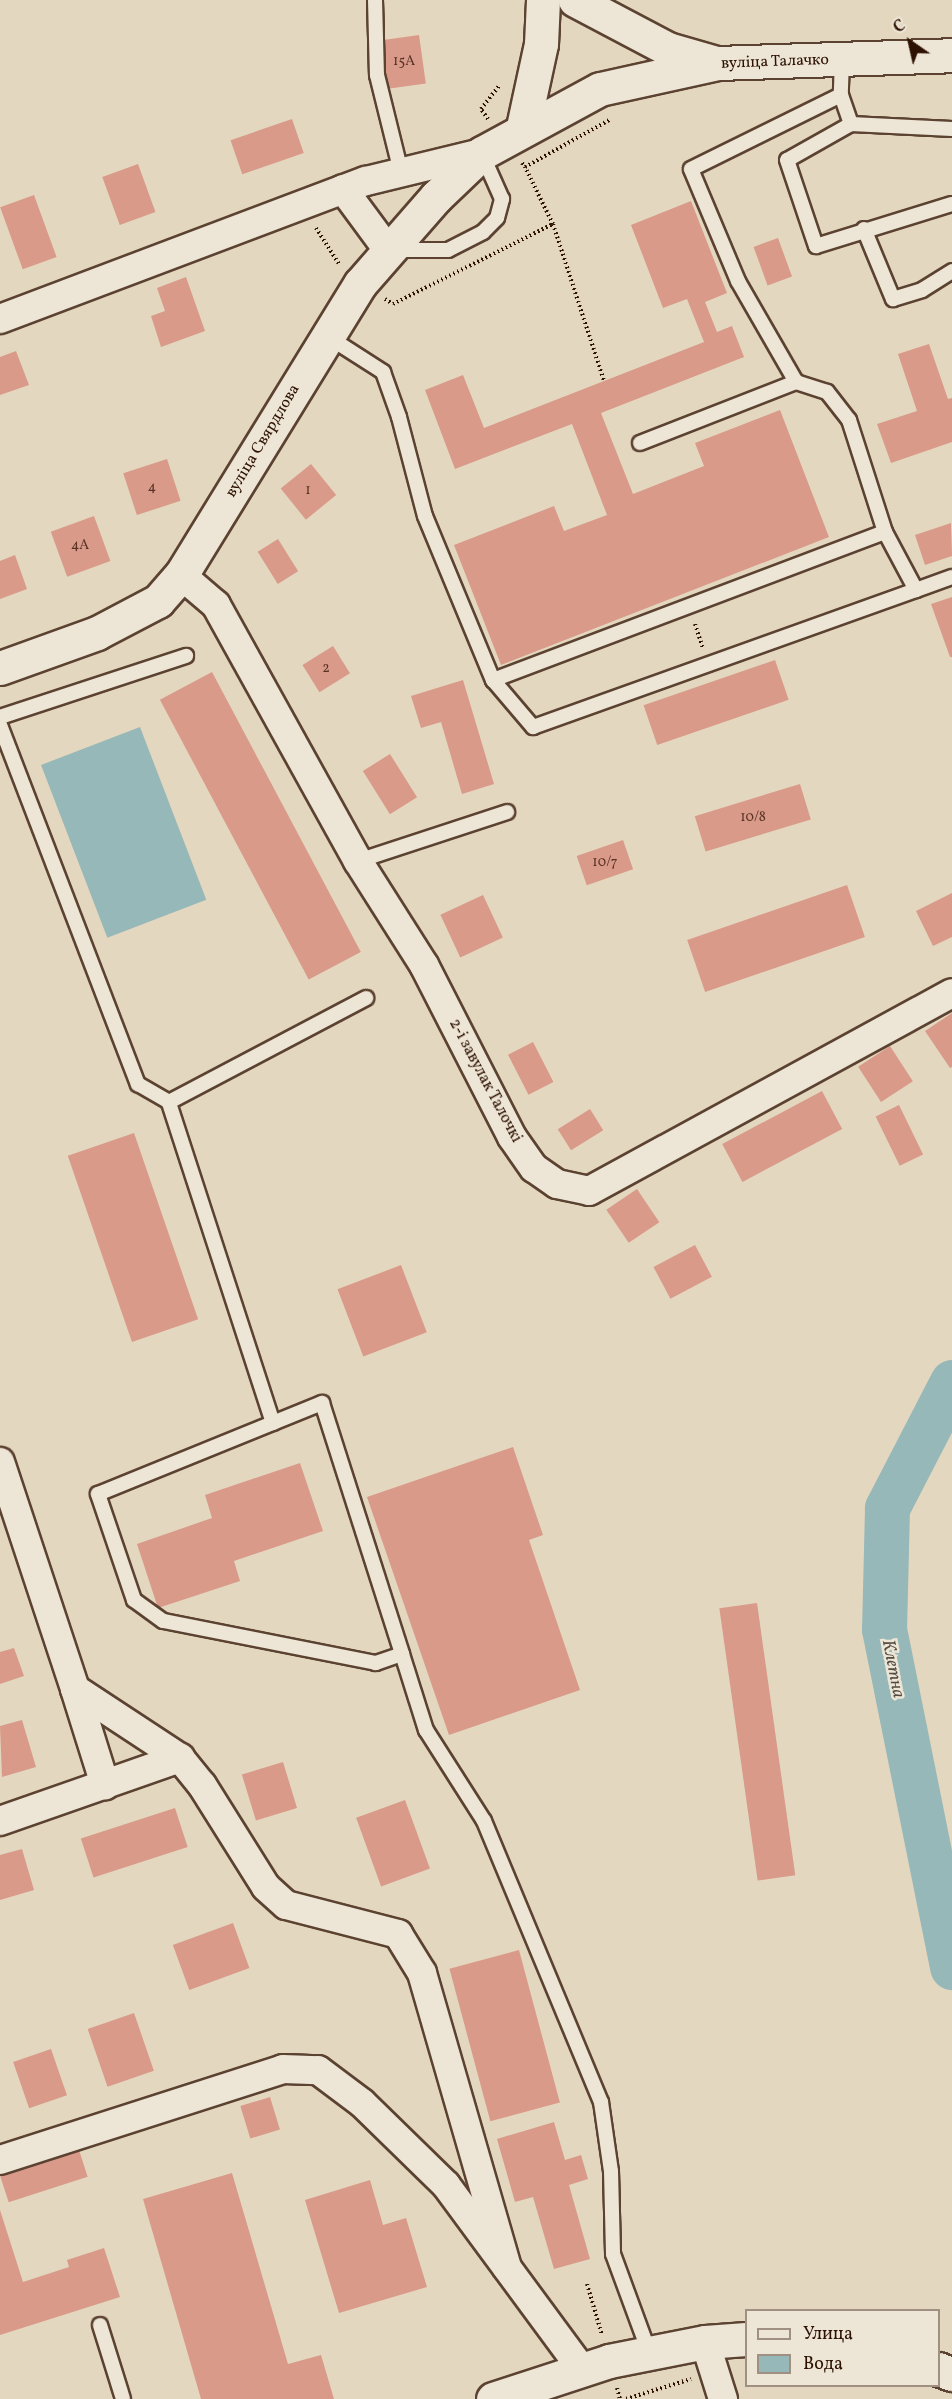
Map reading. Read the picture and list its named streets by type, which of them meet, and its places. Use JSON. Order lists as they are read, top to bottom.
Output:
{
  "streets": {
    "street": ["вуліца Талачко", "вуліца Свярдлова", "2-і завулак Талочкі"]
  },
  "crossings": [
    ["вуліца Талачко", "вуліца Свярдлова"],
    ["вуліца Свярдлова", "2-і завулак Талочкі"]
  ],
  "water": ["Клетна"],
  "house_numbers": [
    "15А",
    "4",
    "1",
    "4А",
    "2",
    "10/8",
    "10/7"
  ],
  "legend": ["Улица", "Вода"],
  "north": "top left"
}
